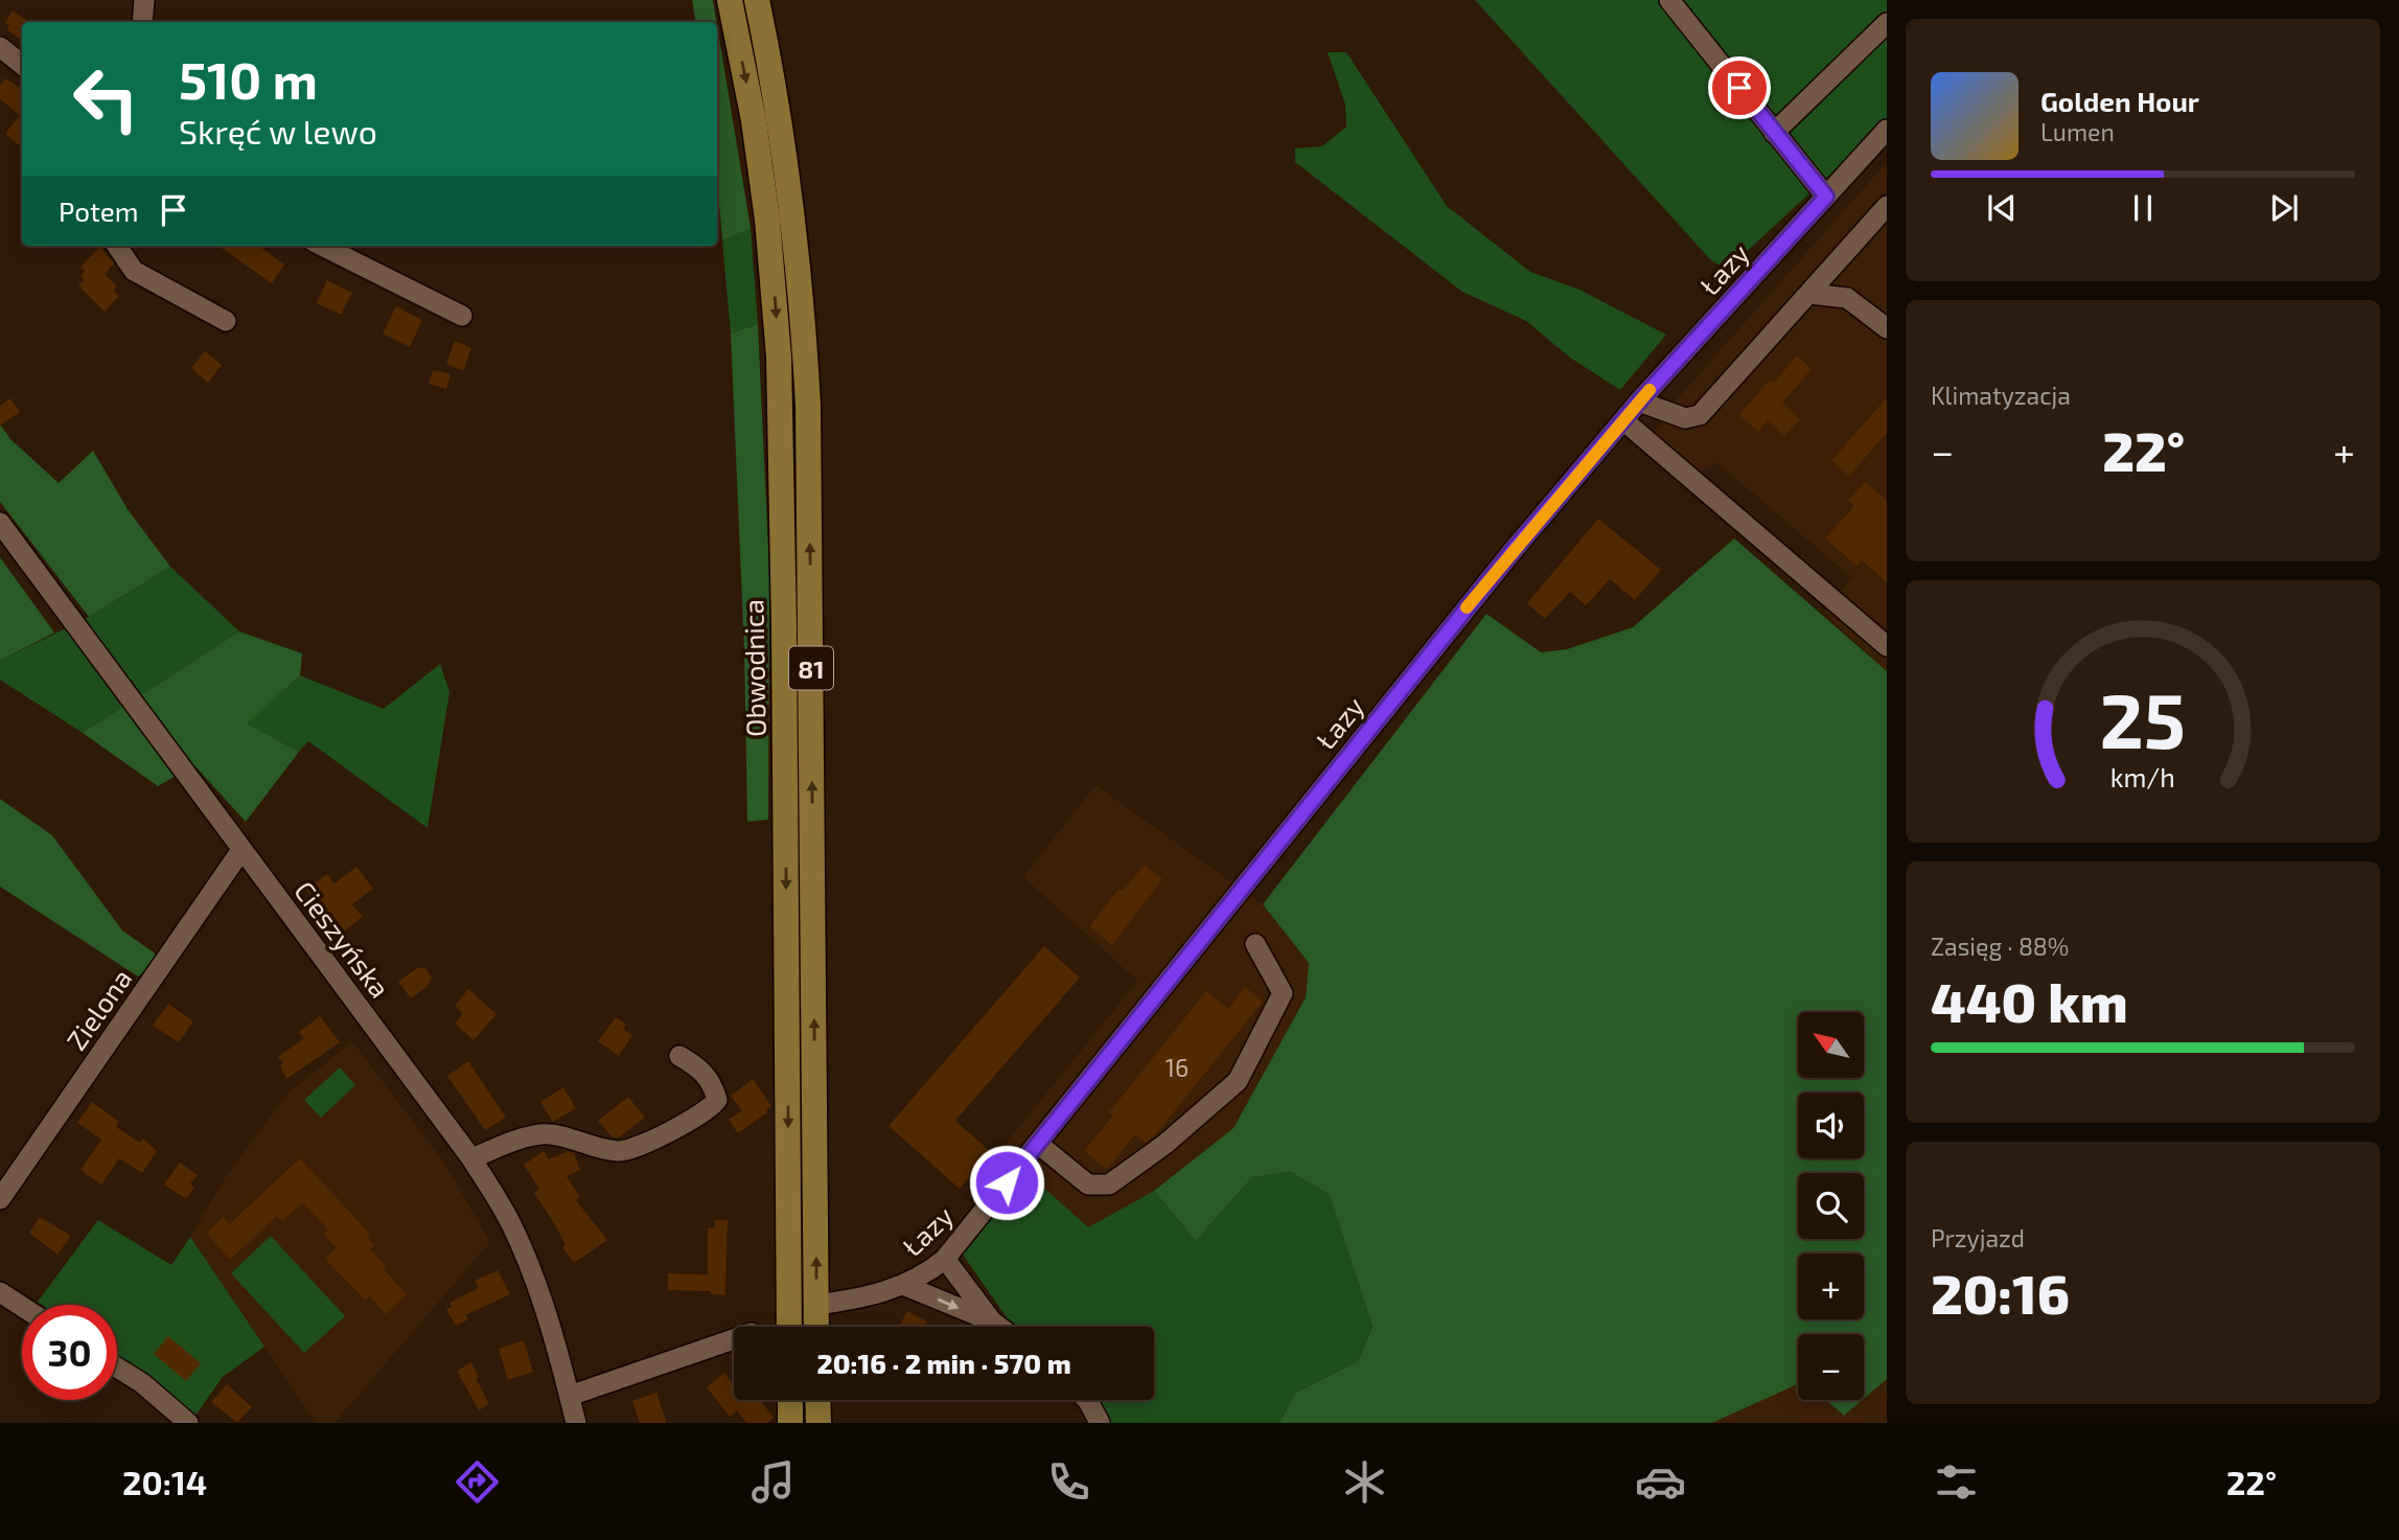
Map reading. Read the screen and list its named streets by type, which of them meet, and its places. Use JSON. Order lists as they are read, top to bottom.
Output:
{
  "streets": {
    "main road": ["Obwodnica", "81"],
    "street": ["Łazy", "Cieszyńska", "Zielona"]
  },
  "crossings": [
    ["Łazy", "Obwodnica"],
    ["Cieszyńska", "Zielona"]
  ],
  "house_numbers": ["16"],
  "north": "top left",
  "page": {
    "turn": ["510 m", "Skręć w lewo"],
    "song": ["Golden Hour", "Lumen"],
    "then": "Potem",
    "tile": [
      "Klimatyzacja",
      ["Zasięg · 88%", "440 km"],
      ["Przyjazd", "20:16"]
    ],
    "heat": ["−", "22°", "+"],
    "map_buttons": ["+", "−"],
    "limit": "30",
    "trip": "20:16 · 2 min · 570 m",
    "tabs": ["20:14", "22°"],
    "gauge": ["25", "km/h"]
  }
}
